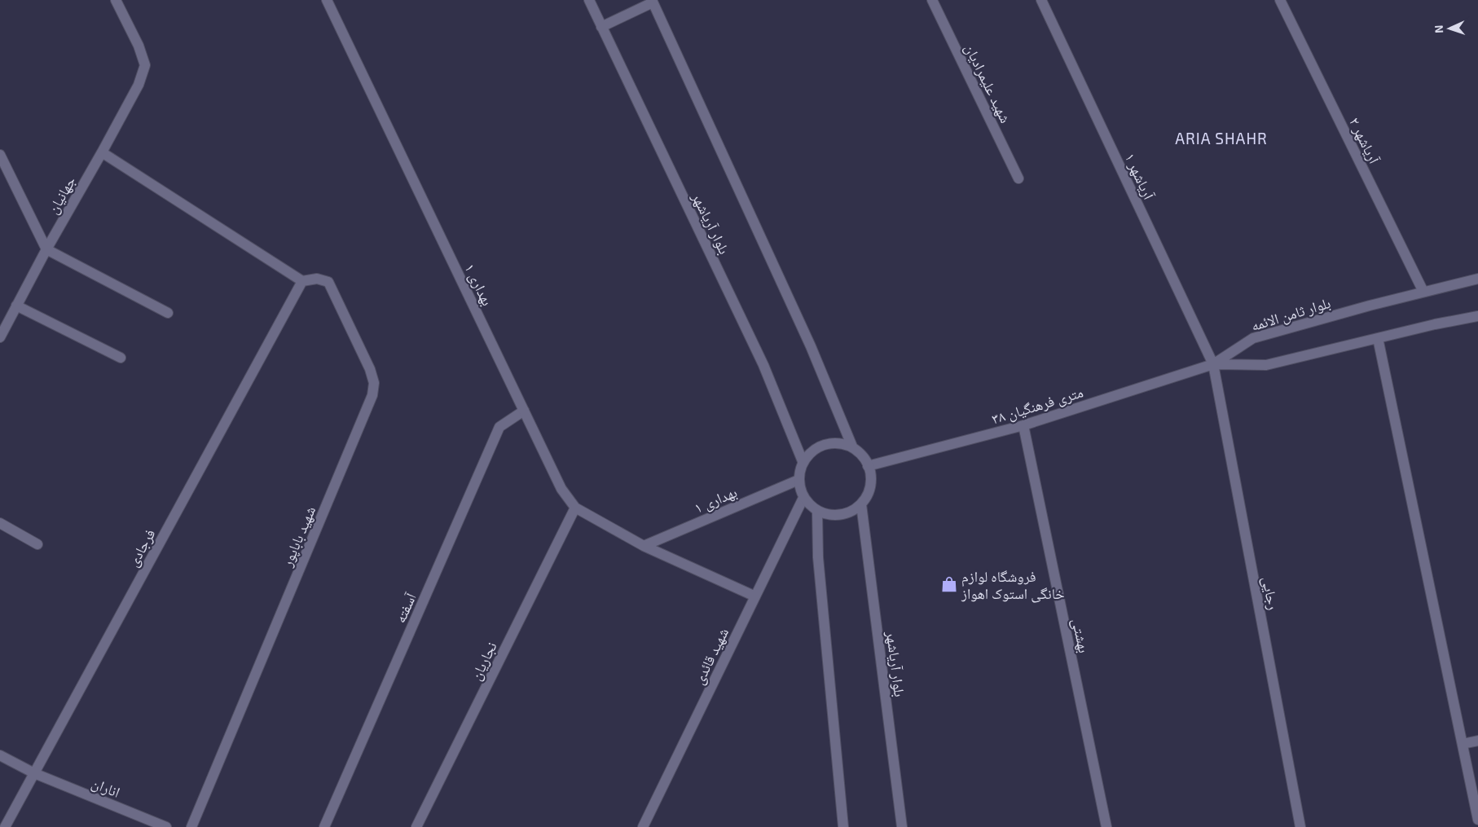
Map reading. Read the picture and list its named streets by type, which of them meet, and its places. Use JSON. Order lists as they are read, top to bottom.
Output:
{
  "streets": {
    "street": [
      "شهید علیمرادیان",
      "آریاشهر ۲",
      "آریاشهر ۱",
      "جهانیان",
      "بلوار آریاشهر",
      "بهداری ۱",
      "بلوار ثامن الائمه",
      "۳۸ متری فرهنگیان",
      "شهید باباپور",
      "فرجادی",
      "رجایی",
      "آسفته",
      "بهشتی",
      "شهید قائدی",
      "نجاریان",
      "اناران"
    ]
  },
  "crossings": [
    ["آریاشهر ۲", "بلوار ثامن الائمه"],
    ["آریاشهر ۱", "بلوار ثامن الائمه"],
    ["آریاشهر ۱", "۳۸ متری فرهنگیان"],
    ["آریاشهر ۱", "رجایی"],
    ["بلوار آریاشهر", "بهداری ۱"],
    ["بلوار آریاشهر", "۳۸ متری فرهنگیان"],
    ["بلوار آریاشهر", "شهید قائدی"],
    ["بهداری ۱", "۳۸ متری فرهنگیان"],
    ["بهداری ۱", "آسفته"],
    ["بهداری ۱", "شهید قائدی"],
    ["بهداری ۱", "نجاریان"],
    ["بلوار ثامن الائمه", "۳۸ متری فرهنگیان"],
    ["بلوار ثامن الائمه", "رجایی"],
    ["۳۸ متری فرهنگیان", "رجایی"],
    ["۳۸ متری فرهنگیان", "بهشتی"],
    ["۳۸ متری فرهنگیان", "شهید قائدی"],
    ["شهید باباپور", "فرجادی"],
    ["فرجادی", "اناران"]
  ],
  "districts": ["ARIA SHAHR"],
  "places": {
    "shop": ["فروشگاه لوازم خانگی استوک اهواز"]
  },
  "north": "left"
}
